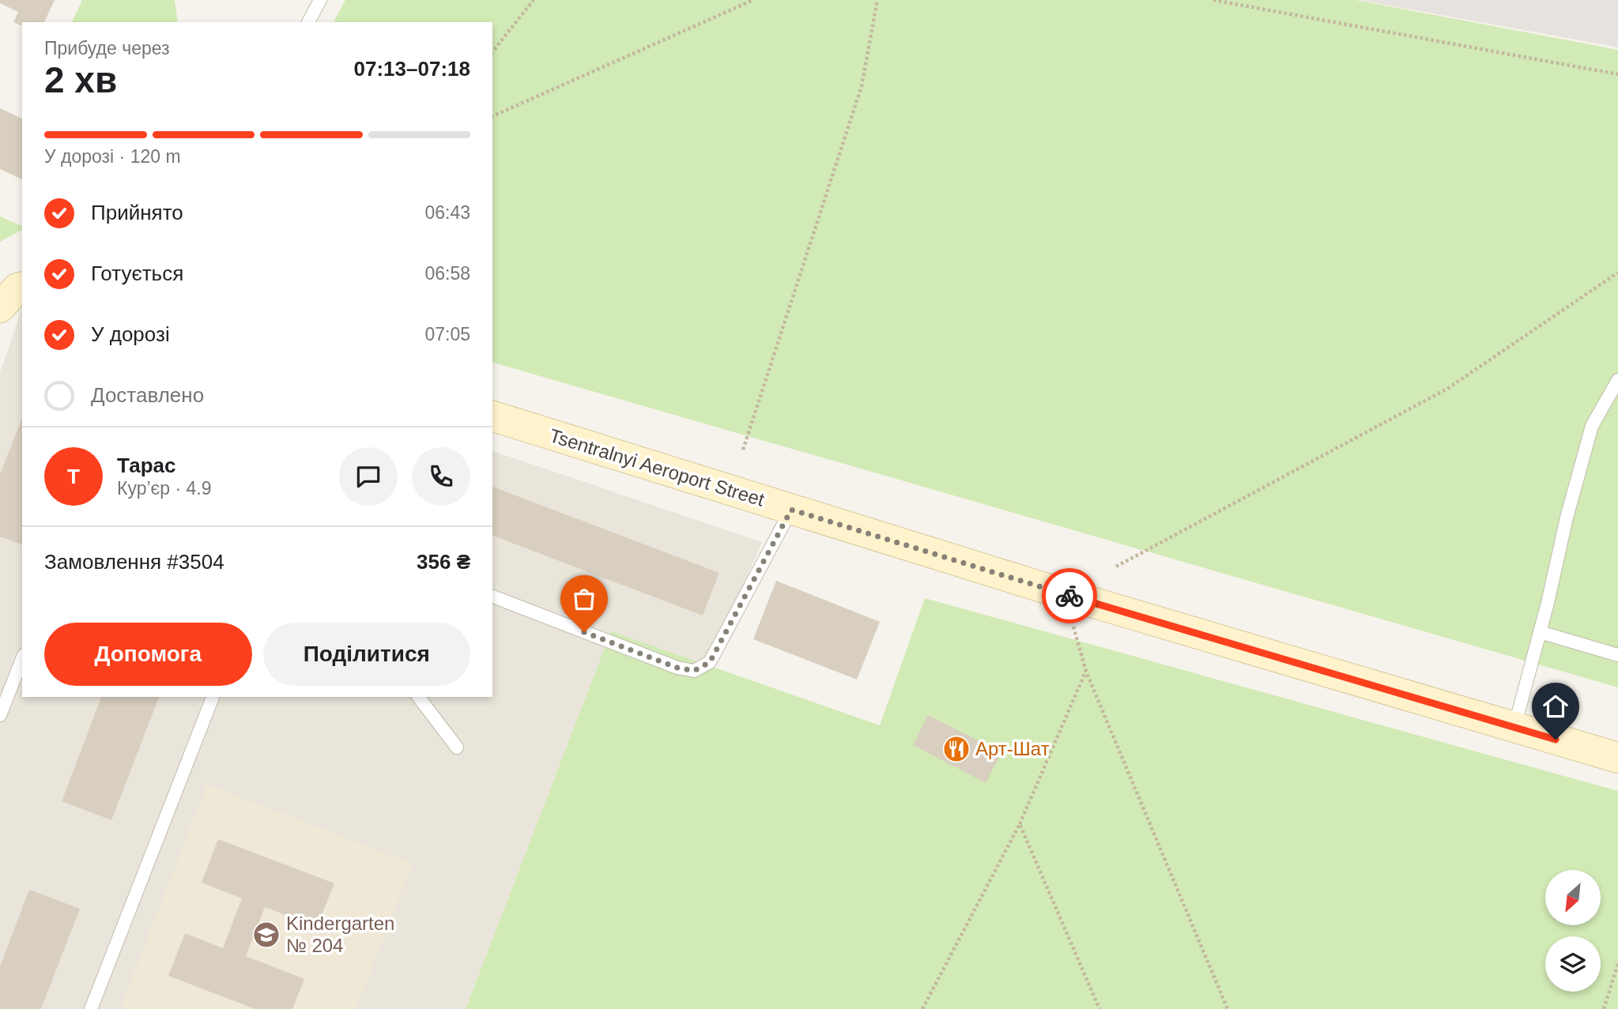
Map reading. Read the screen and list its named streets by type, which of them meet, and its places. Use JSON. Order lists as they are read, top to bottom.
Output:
{
  "streets": {
    "street": ["Tsentralnyi Aeroport Street"]
  },
  "places": {
    "restaurant": ["Арт-Шат"],
    "school or university": ["Kindergarten № 204"]
  },
  "north": "bottom left",
  "page": {
    "heading": ["2 хв", "Прибуде через", "07:13–07:18"],
    "panel": [
      "Тарас",
      "Кур’єр · 4.9",
      "Замовлення #3504",
      "356 ₴"
    ],
    "bar": "У дорозі · 120 m",
    "list": [
      ["Прийнято", "06:43"],
      ["Готується", "06:58"],
      ["У дорозі", "07:05"],
      "Доставлено"
    ],
    "round": "Т",
    "buttons": ["Допомога", "Поділитися"]
  }
}
